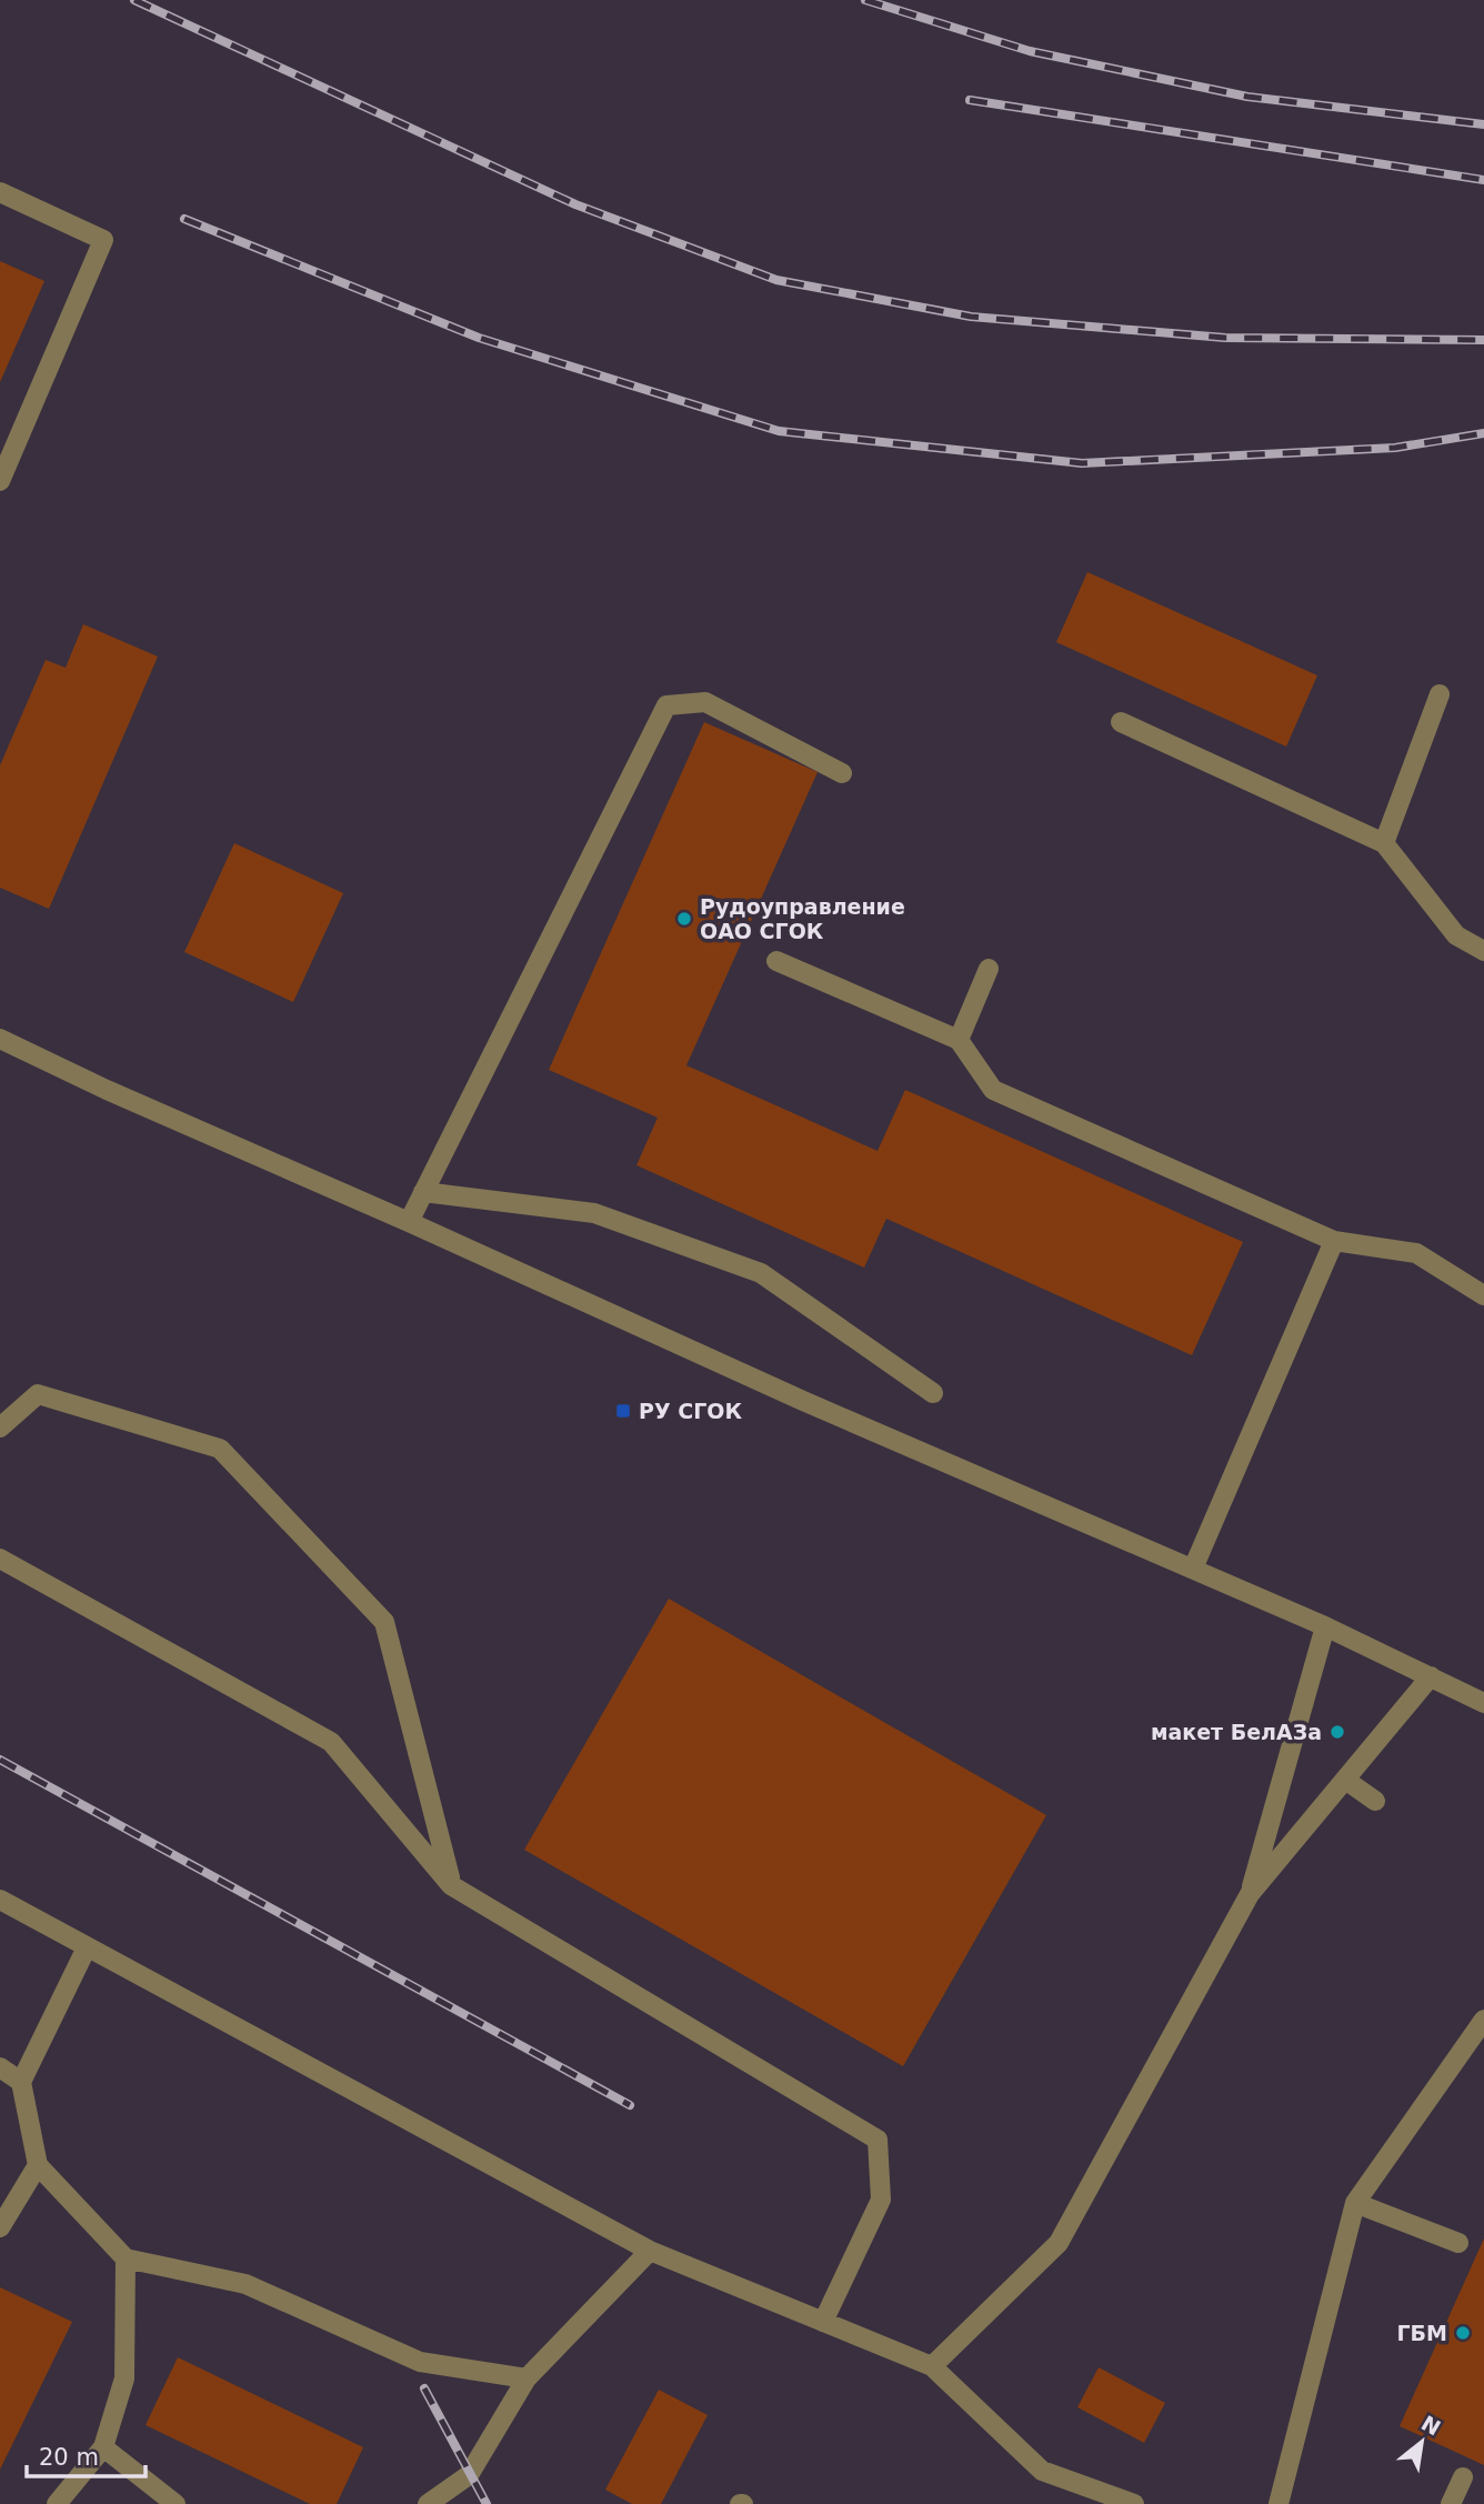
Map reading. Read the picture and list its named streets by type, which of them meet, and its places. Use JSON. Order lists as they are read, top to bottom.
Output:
{
  "places": {
    "other": ["Рудоуправление ОАО СГОК", "макет БелАЗа", "ГБМ"],
    "transit": ["РУ СГОК"]
  },
  "scale_bar": "20 m",
  "north": "top right"
}
